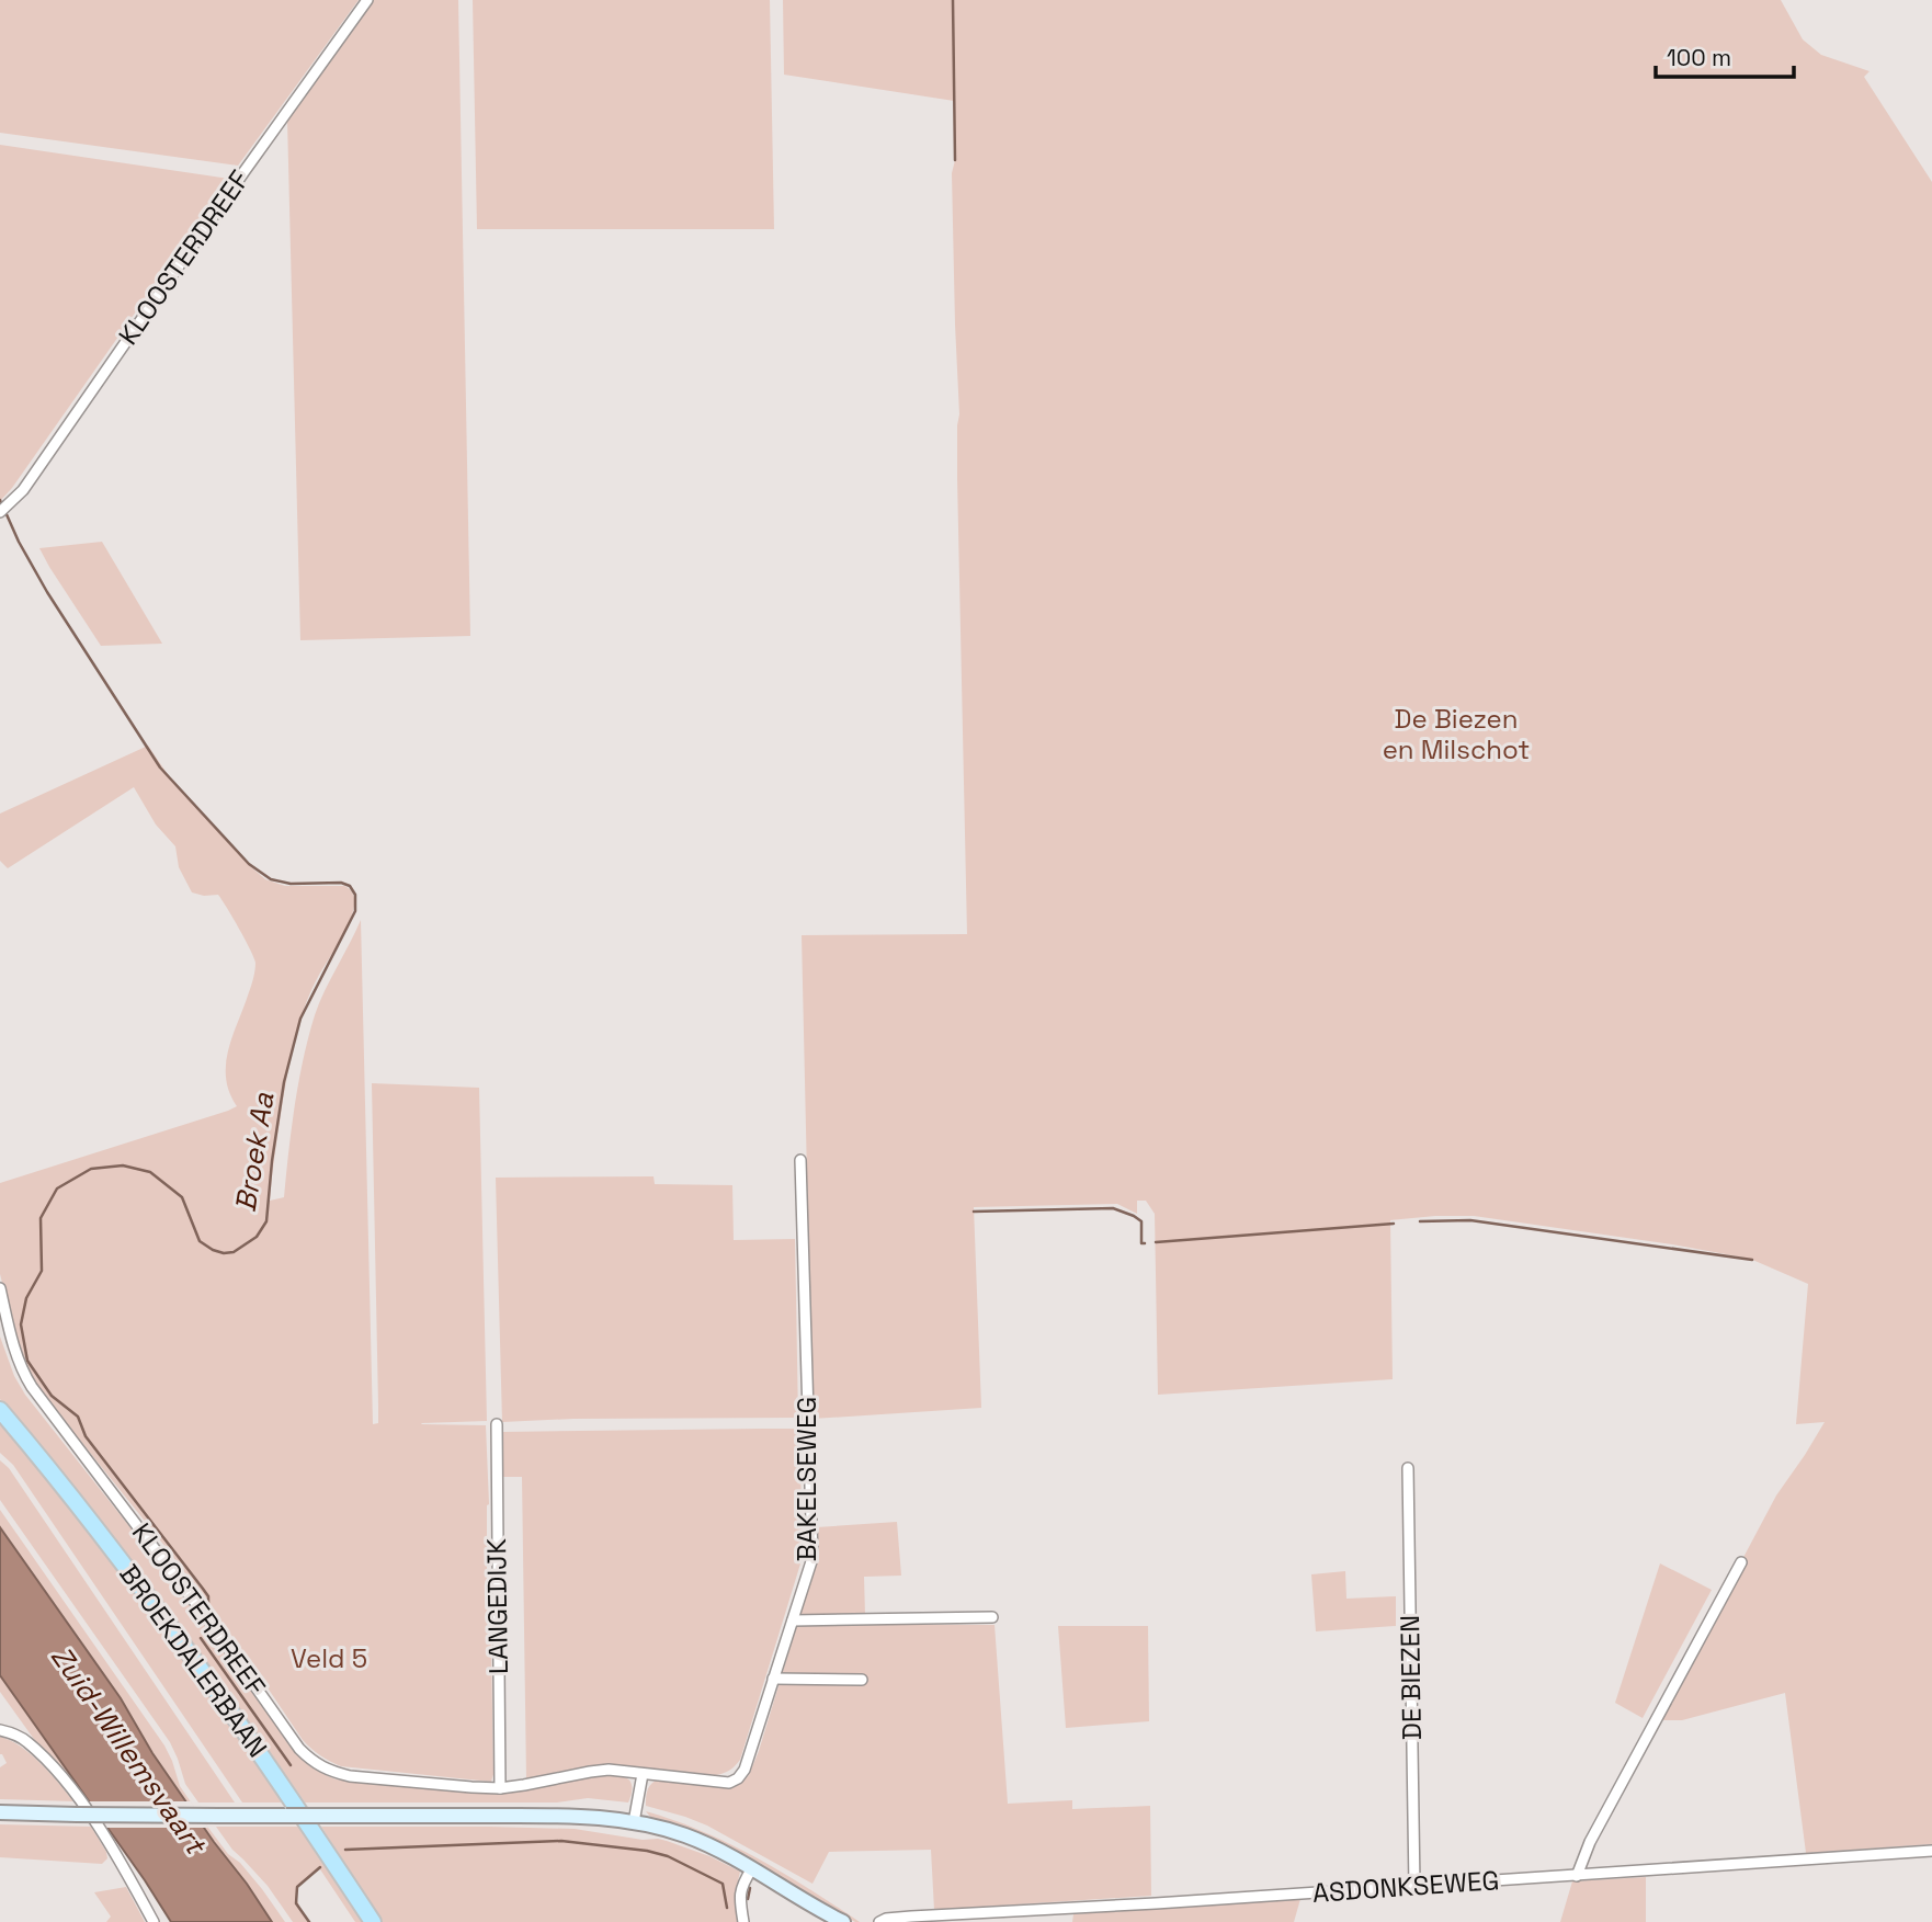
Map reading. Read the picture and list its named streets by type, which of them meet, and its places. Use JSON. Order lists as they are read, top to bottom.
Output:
{
  "streets": {
    "main road": ["BROEKDALERBAAN"],
    "street": [
      "KLOOSTERDREEF",
      "BAKELSEWEG",
      "LANGEDIJK",
      "DE BIEZEN",
      "ASDONKSEWEG"
    ]
  },
  "crossings": [
    ["KLOOSTERDREEF", "BAKELSEWEG"],
    ["KLOOSTERDREEF", "LANGEDIJK"],
    ["DE BIEZEN", "ASDONKSEWEG"]
  ],
  "water": ["Broek Aa", "Zuid-Willemsvaart"],
  "parks": ["De Biezen en Milschot", "Veld 5"],
  "scale_bar": "100 m"
}
